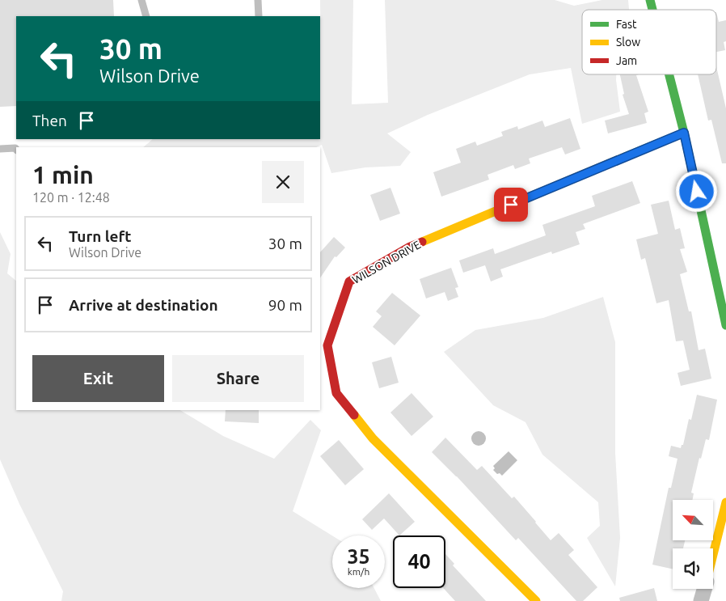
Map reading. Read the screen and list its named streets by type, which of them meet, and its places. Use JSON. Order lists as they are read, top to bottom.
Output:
{
  "streets": {
    "street": ["WILSON DRIVE"]
  },
  "legend": ["Fast", "Slow", "Jam"],
  "north": "top left",
  "page": {
    "turn": ["30 m", "Wilson Drive"],
    "then": "Then",
    "heading": ["1 min", "120 m · 12:48"],
    "list": [
      {
        "name": "Turn left",
        "note": "Wilson Drive",
        "value": "30 m"
      },
      {
        "name": "Arrive at destination",
        "value": "90 m"
      }
    ],
    "buttons": ["Exit", "Share"],
    "speed": "35 km/h",
    "limit": "40"
  }
}
